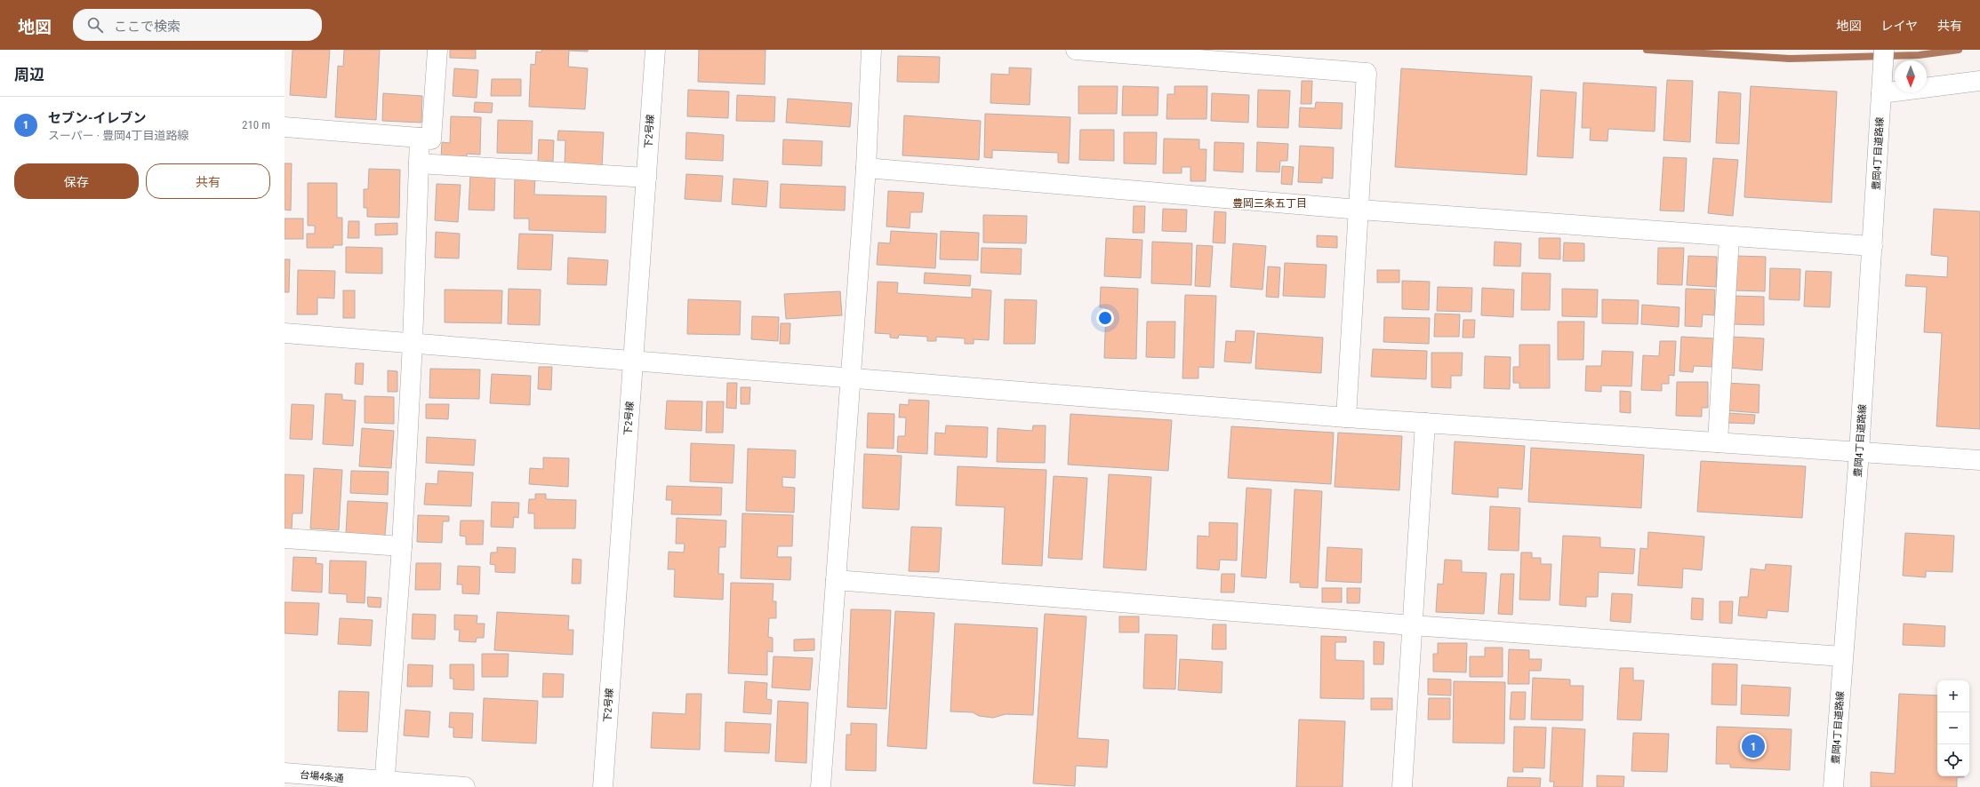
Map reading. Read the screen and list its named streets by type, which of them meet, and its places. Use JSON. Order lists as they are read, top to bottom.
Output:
{
  "streets": {
    "street": ["下2号線", "豊岡4丁目道路線", "台場4条通"]
  },
  "districts": ["豊岡三条五丁目"],
  "north": "bottom",
  "page": {
    "header": "地図",
    "search": "ここで検索",
    "nav": ["地図", "レイヤ", "共有"],
    "heading": "周辺",
    "list": [
      {
        "mark": "1",
        "name": "セブン-イレブン",
        "note": "スーパー · 豊岡4丁目道路線",
        "value": "210 m"
      }
    ],
    "buttons": ["保存", "共有"],
    "map_buttons": ["+", "−"],
    "pins": "1"
  }
}
